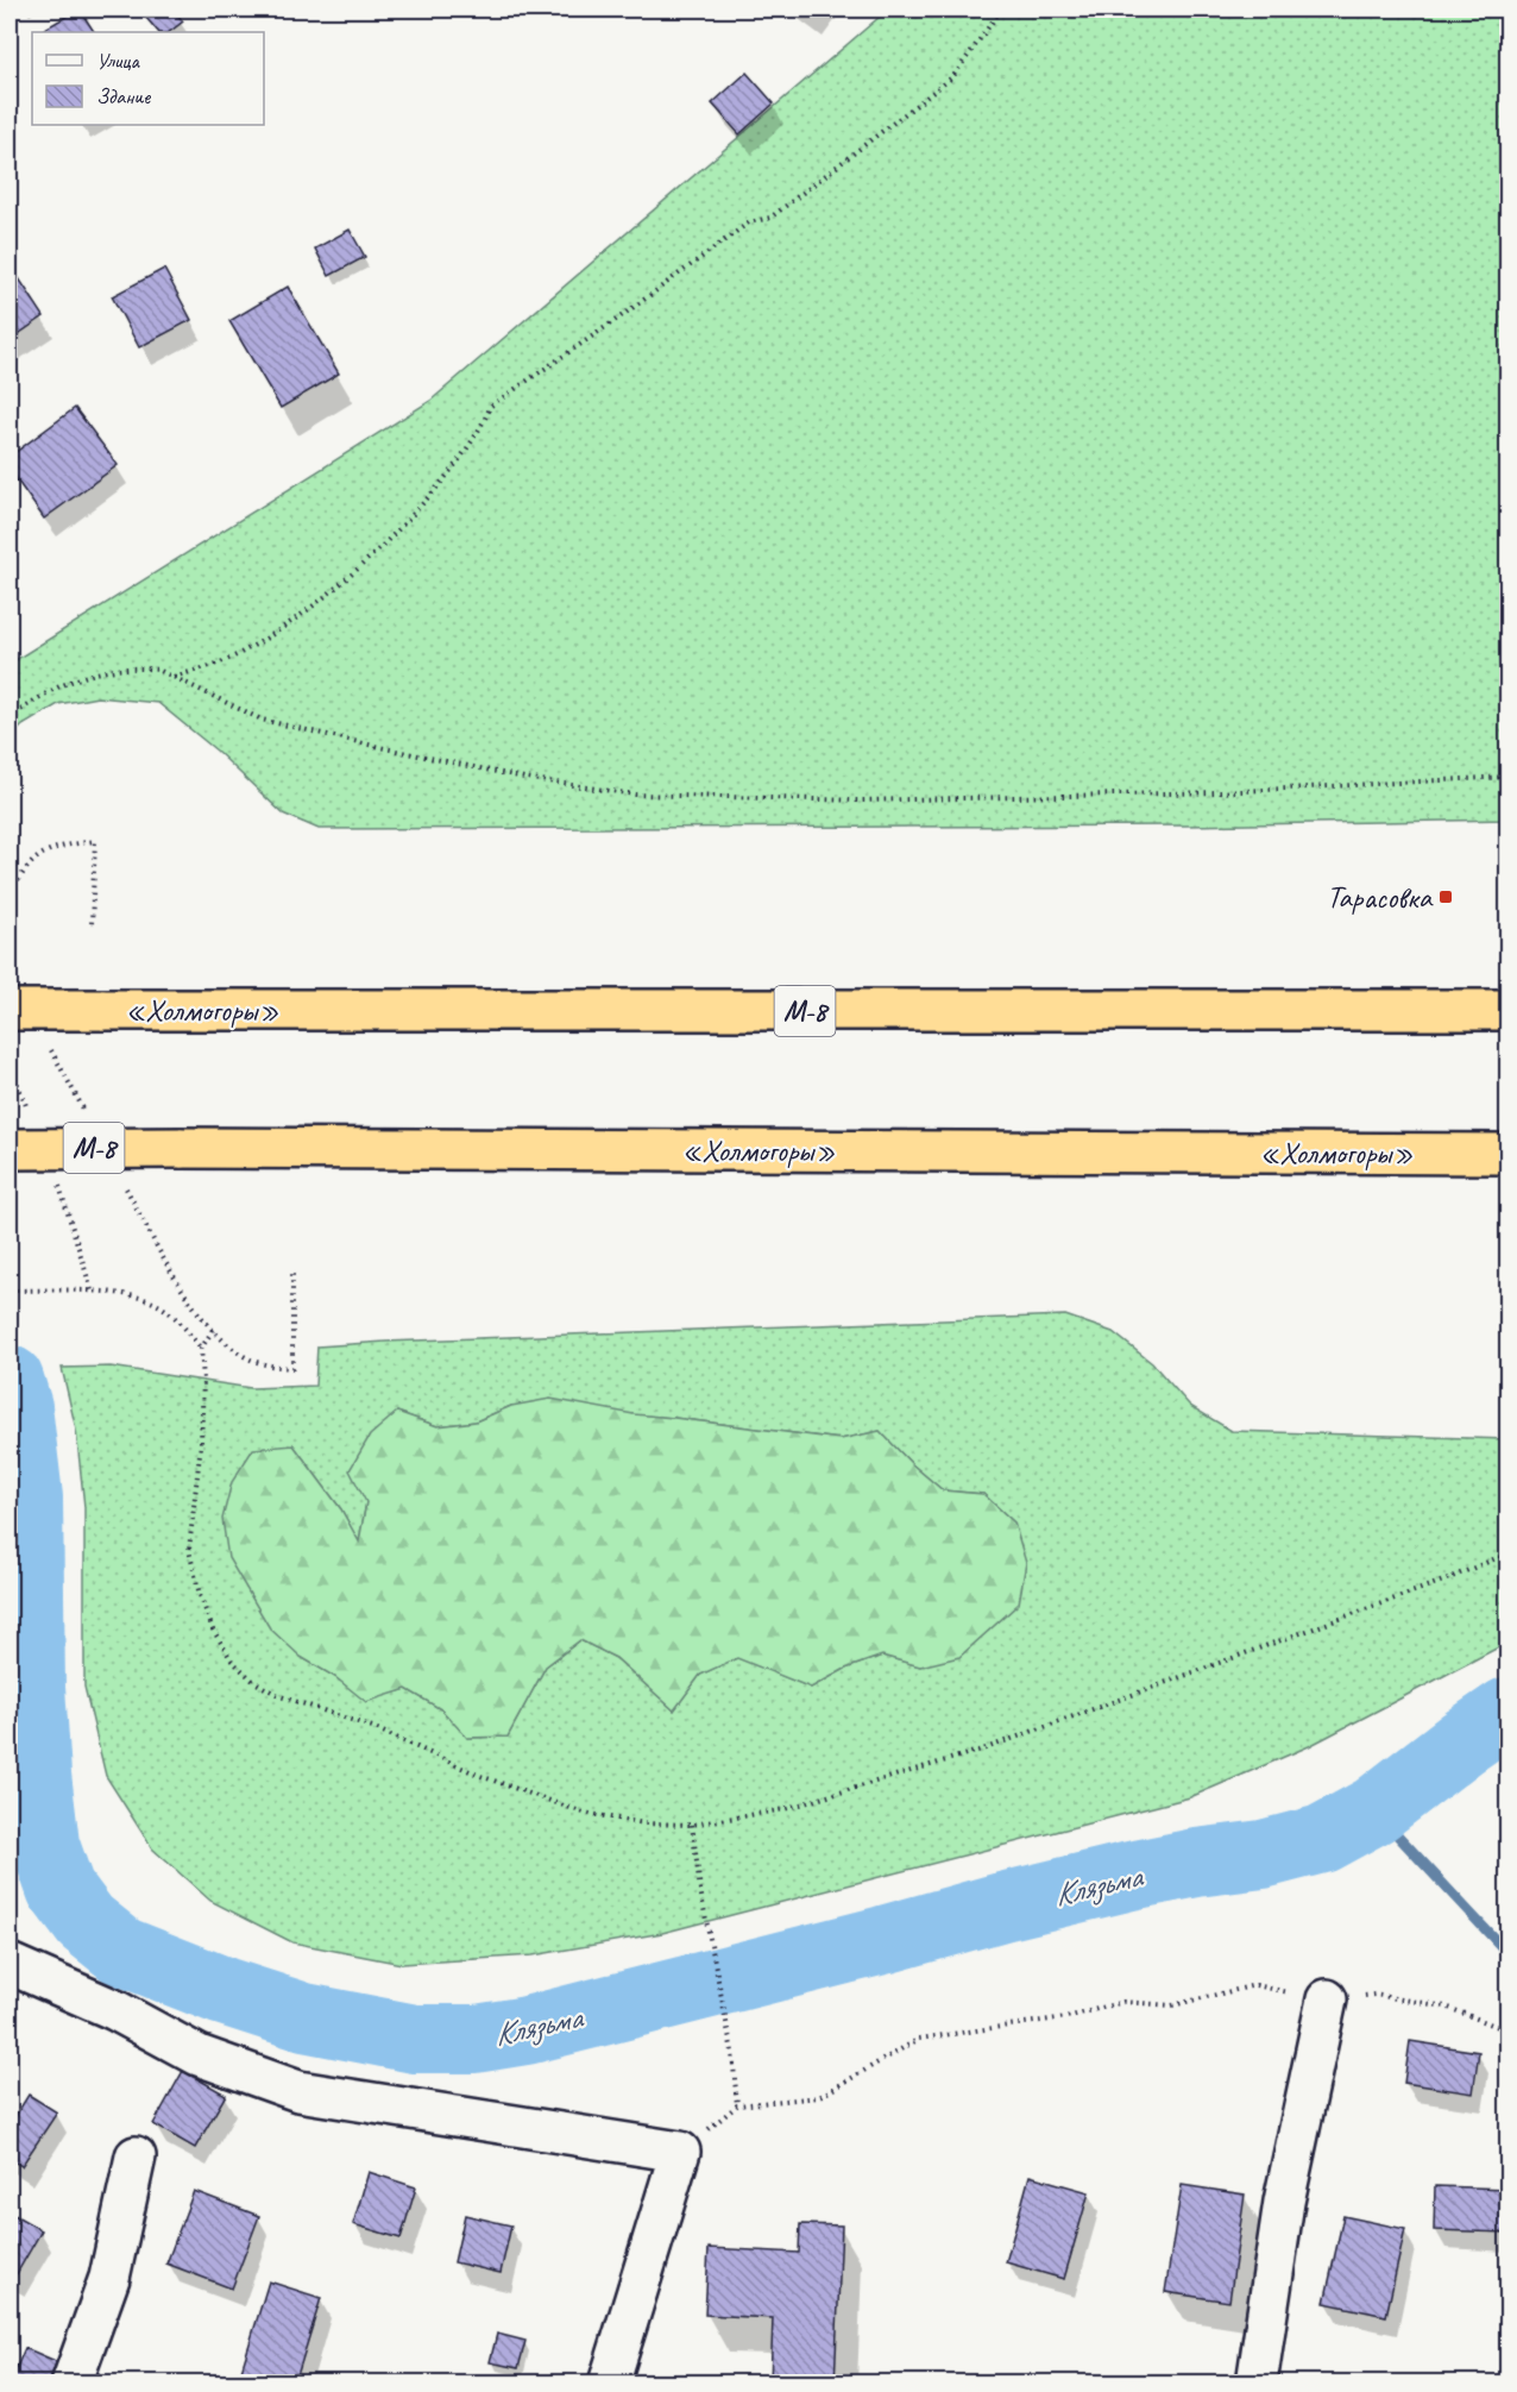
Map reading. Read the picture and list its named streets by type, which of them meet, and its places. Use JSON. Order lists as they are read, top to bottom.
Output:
{
  "streets": {
    "highway": ["«Холмогоры»", "М-8"]
  },
  "water": ["Клязьма"],
  "places": {
    "transit": ["Тарасовка"]
  },
  "legend": ["Улица", "Здание"]
}
